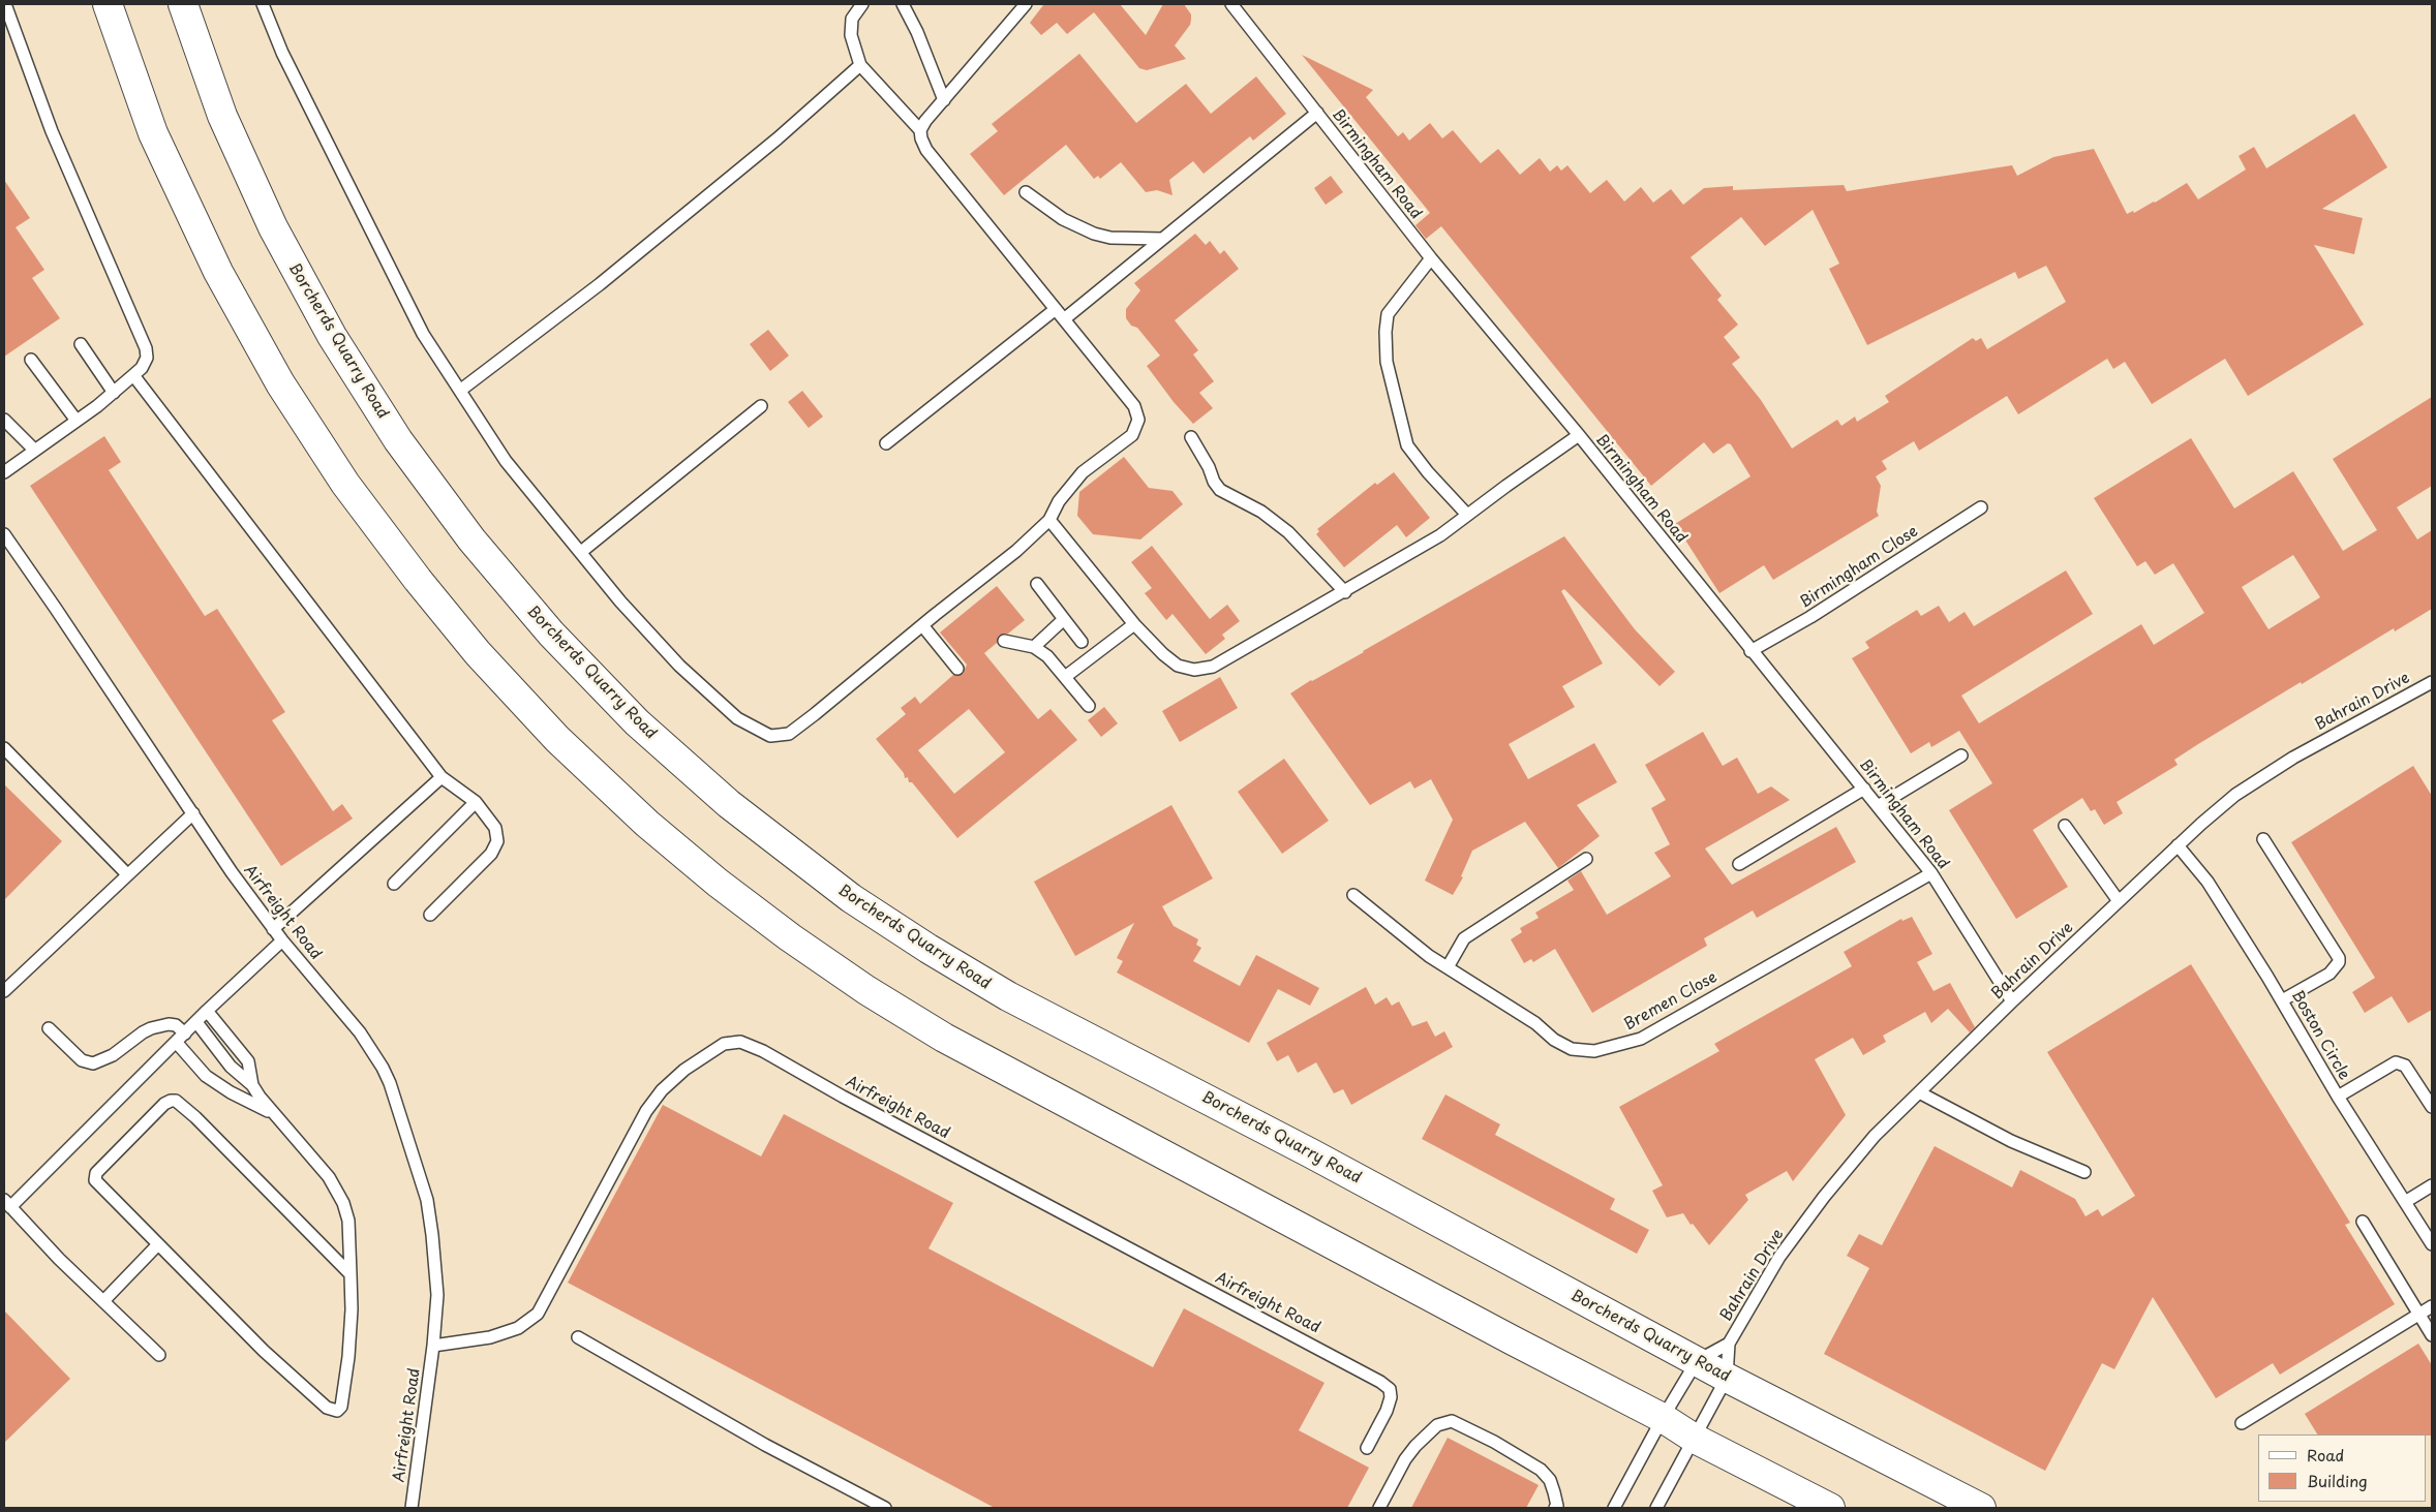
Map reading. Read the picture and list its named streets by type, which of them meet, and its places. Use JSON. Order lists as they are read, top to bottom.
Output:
{
  "streets": {
    "main road": ["Borcherds Quarry Road"],
    "lane": [
      "Birmingham Road",
      "Birmingham Close",
      "Bahrain Drive",
      "Airfreight Road",
      "Bremen Close",
      "Boston Circle"
    ]
  },
  "crossings": [
    ["Birmingham Road", "Birmingham Close"],
    ["Birmingham Road", "Bahrain Drive"],
    ["Birmingham Road", "Bremen Close"],
    ["Borcherds Quarry Road", "Bahrain Drive"],
    ["Bahrain Drive", "Boston Circle"]
  ],
  "legend": ["Road", "Building"]
}
